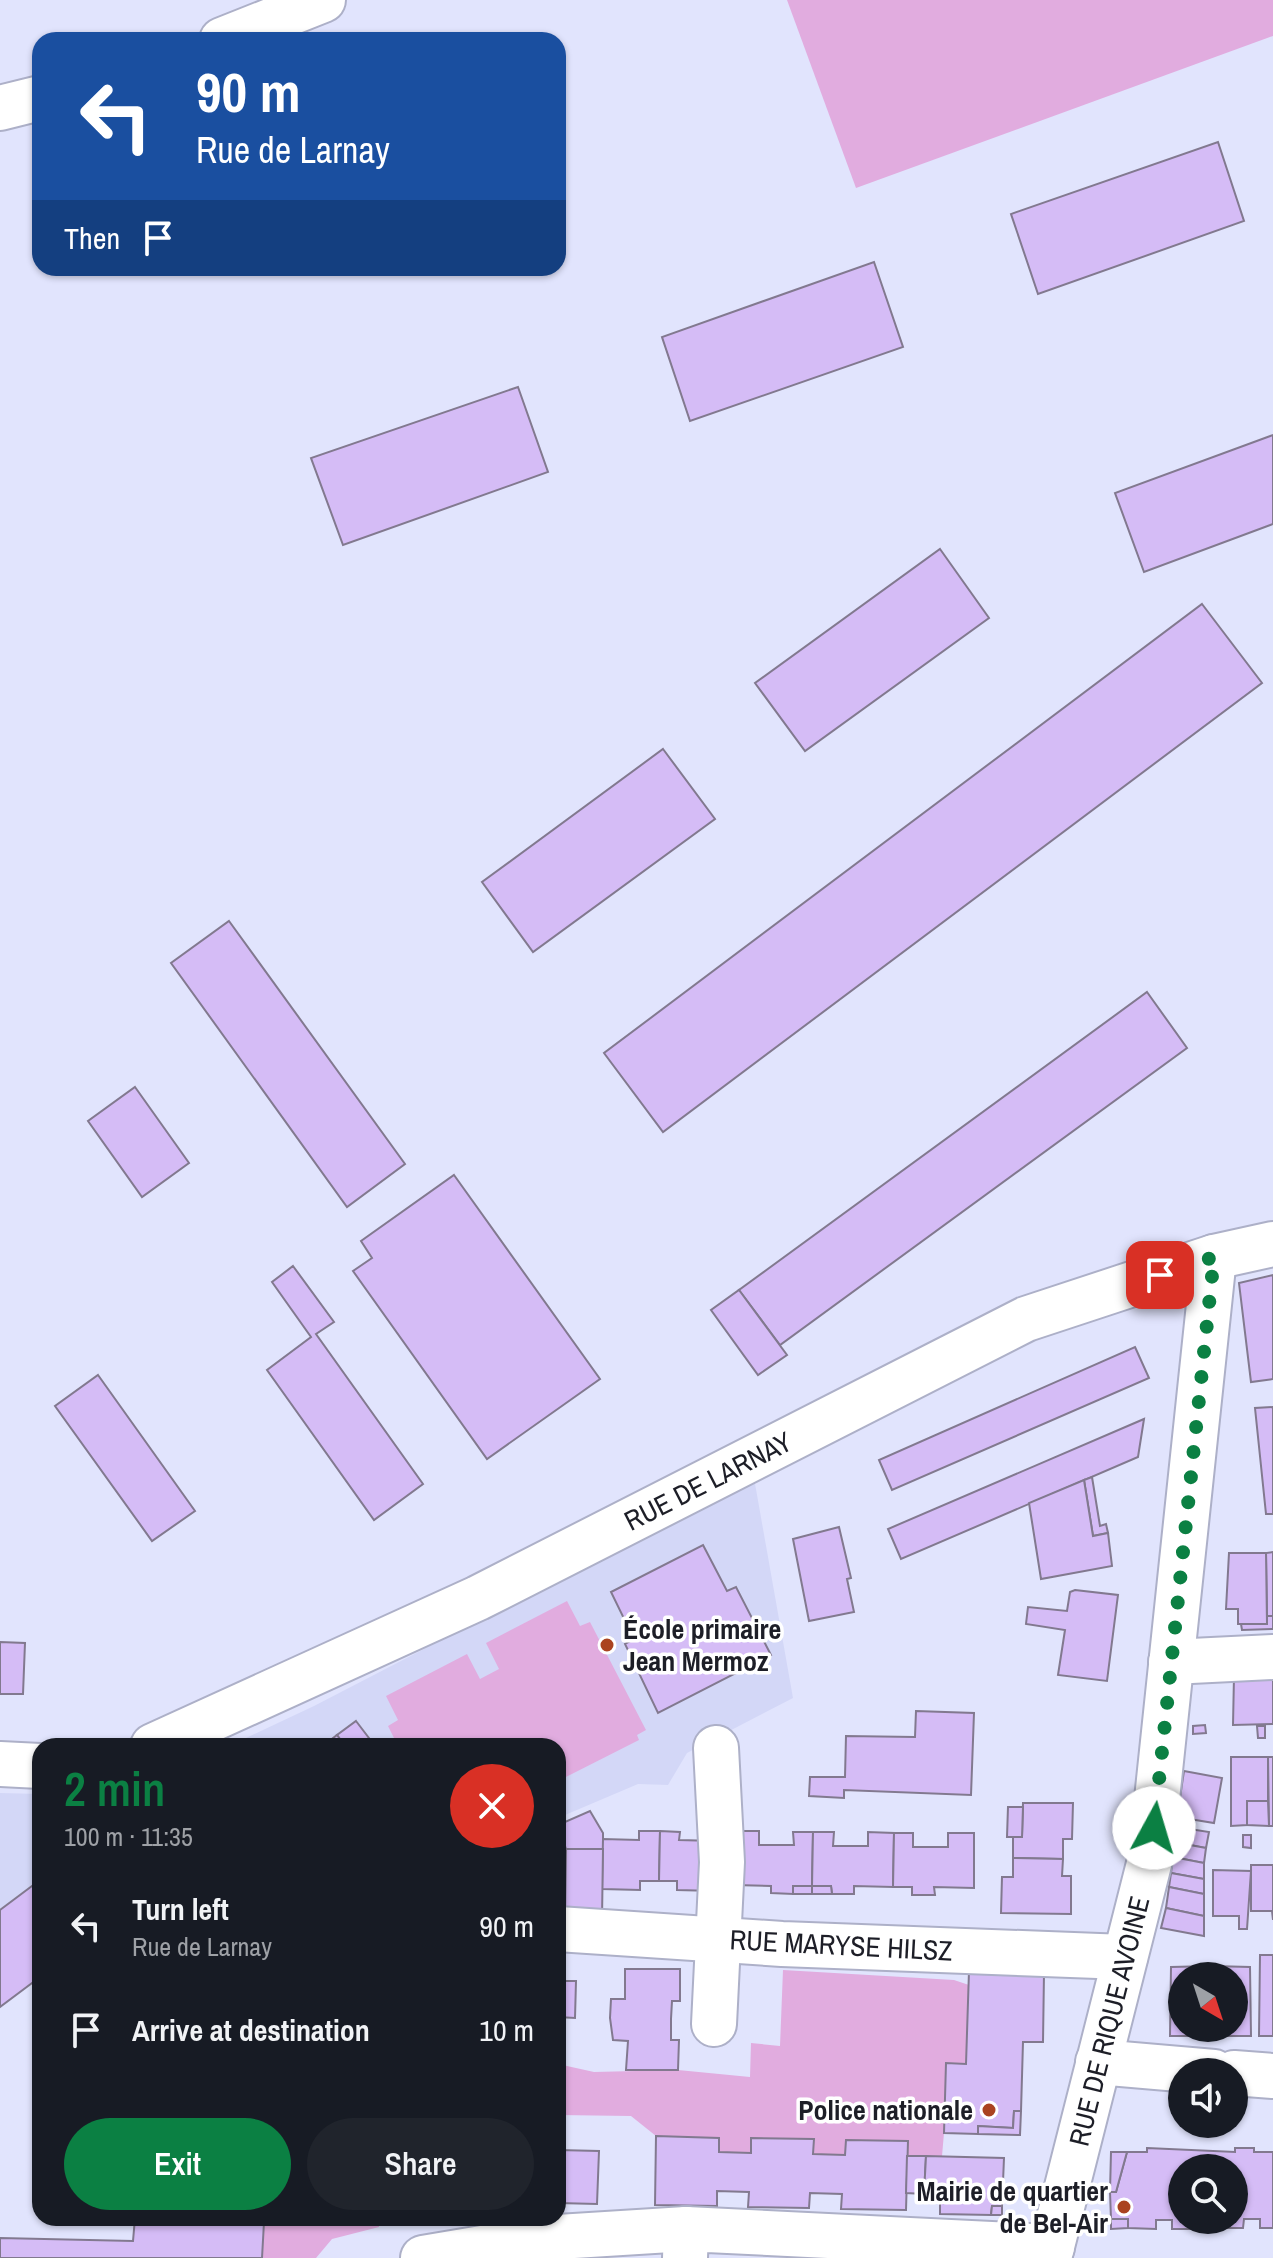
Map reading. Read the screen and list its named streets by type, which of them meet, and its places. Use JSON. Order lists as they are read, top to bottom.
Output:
{
  "streets": {
    "street": ["RUE DE LARNAY", "RUE MARYSE HILSZ", "RUE DE RIQUE AVOINE"]
  },
  "crossings": [
    ["RUE DE LARNAY", "RUE DE RIQUE AVOINE"],
    ["RUE MARYSE HILSZ", "RUE DE RIQUE AVOINE"]
  ],
  "places": ["École primaire Jean Mermoz", "Police nationale", "Mairie de quartier de Bel-Air"],
  "north": "bottom right",
  "page": {
    "turn": ["90 m", "Rue de Larnay"],
    "then": "Then",
    "heading": ["2 min", "100 m · 11:35"],
    "list": [
      {
        "name": "Turn left",
        "note": "Rue de Larnay",
        "value": "90 m"
      },
      {
        "name": "Arrive at destination",
        "value": "10 m"
      }
    ],
    "buttons": ["Exit", "Share"]
  }
}
